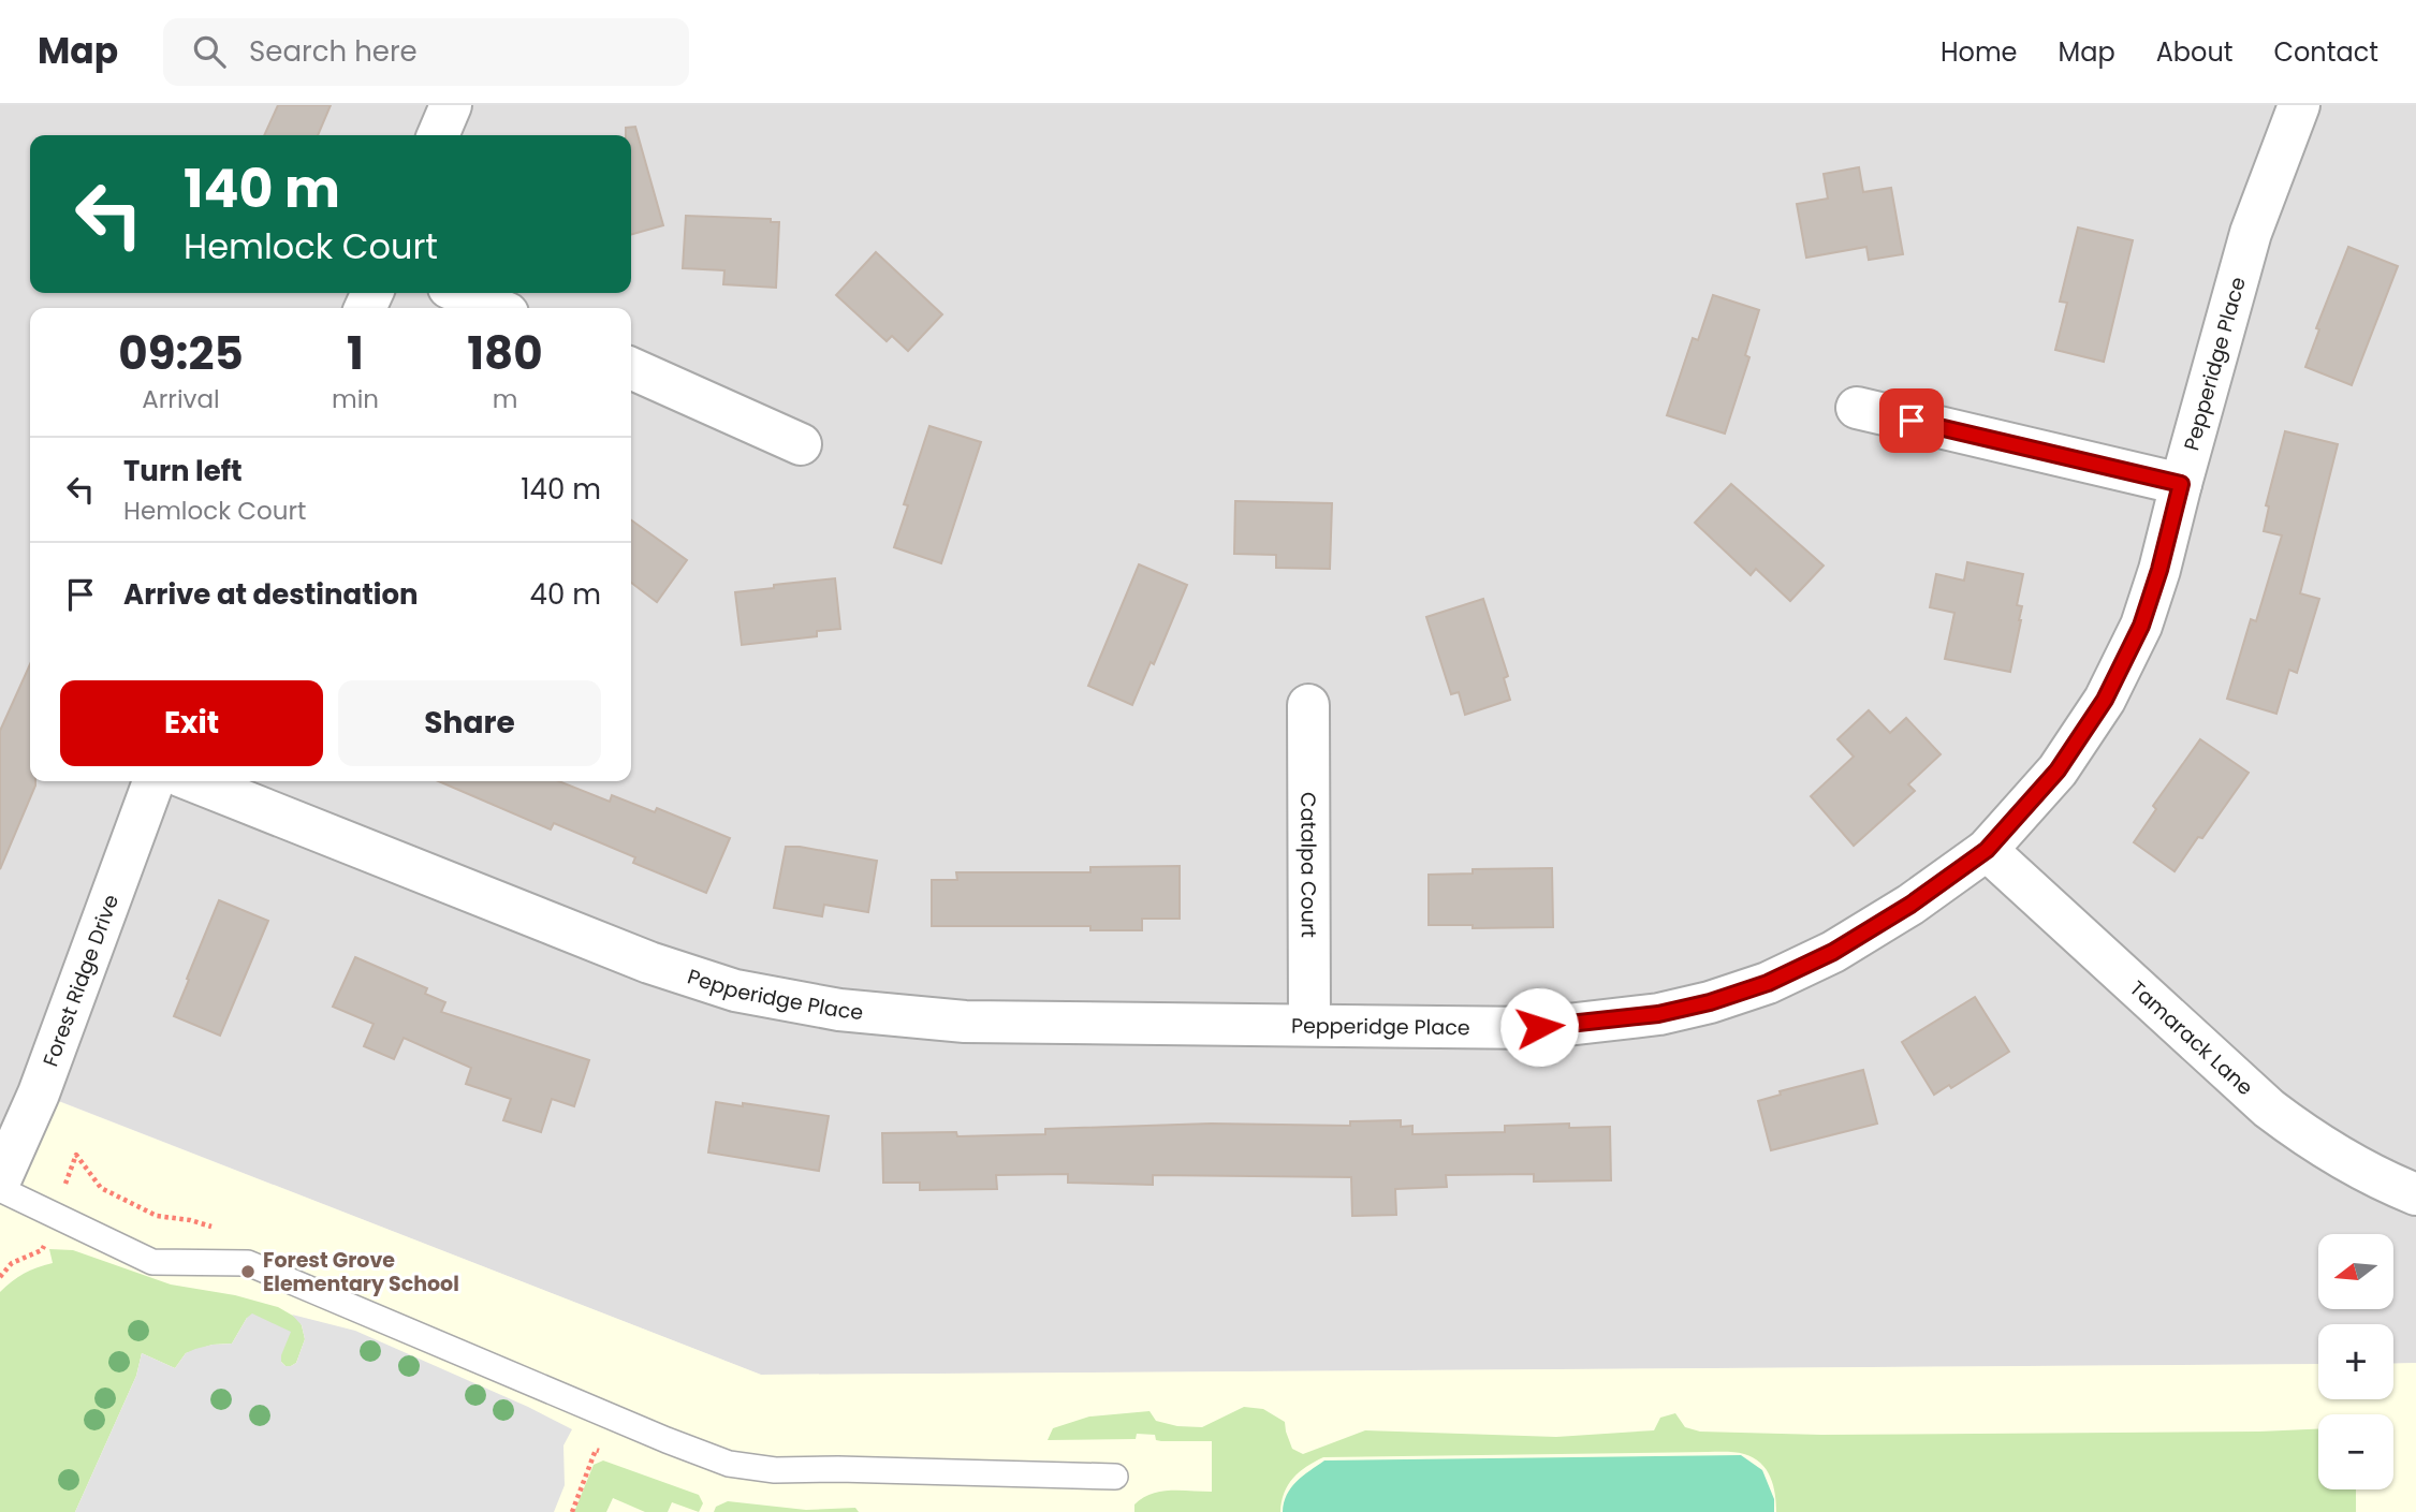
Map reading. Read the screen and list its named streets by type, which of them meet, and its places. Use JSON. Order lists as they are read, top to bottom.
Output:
{
  "streets": {
    "street": [
      "Pepperidge Place",
      "Catalpa Court",
      "Forest Ridge Drive",
      "Tamarack Lane"
    ]
  },
  "crossings": [
    ["Pepperidge Place", "Catalpa Court"],
    ["Pepperidge Place", "Tamarack Lane"]
  ],
  "places": ["Forest Grove Elementary School"],
  "north": "left",
  "page": {
    "header": "Map",
    "search": "Search here",
    "nav": [
      "Home",
      "Map",
      "About",
      "Contact"
    ],
    "turn": ["140 m", "Hemlock Court"],
    "eta": [
      "09:25",
      "Arrival",
      "1",
      "min",
      "180",
      "m"
    ],
    "list": [
      {
        "name": "Turn left",
        "note": "Hemlock Court",
        "value": "140 m"
      },
      {
        "name": "Arrive at destination",
        "value": "40 m"
      }
    ],
    "buttons": ["Exit", "Share"],
    "map_buttons": ["+", "−"]
  }
}
